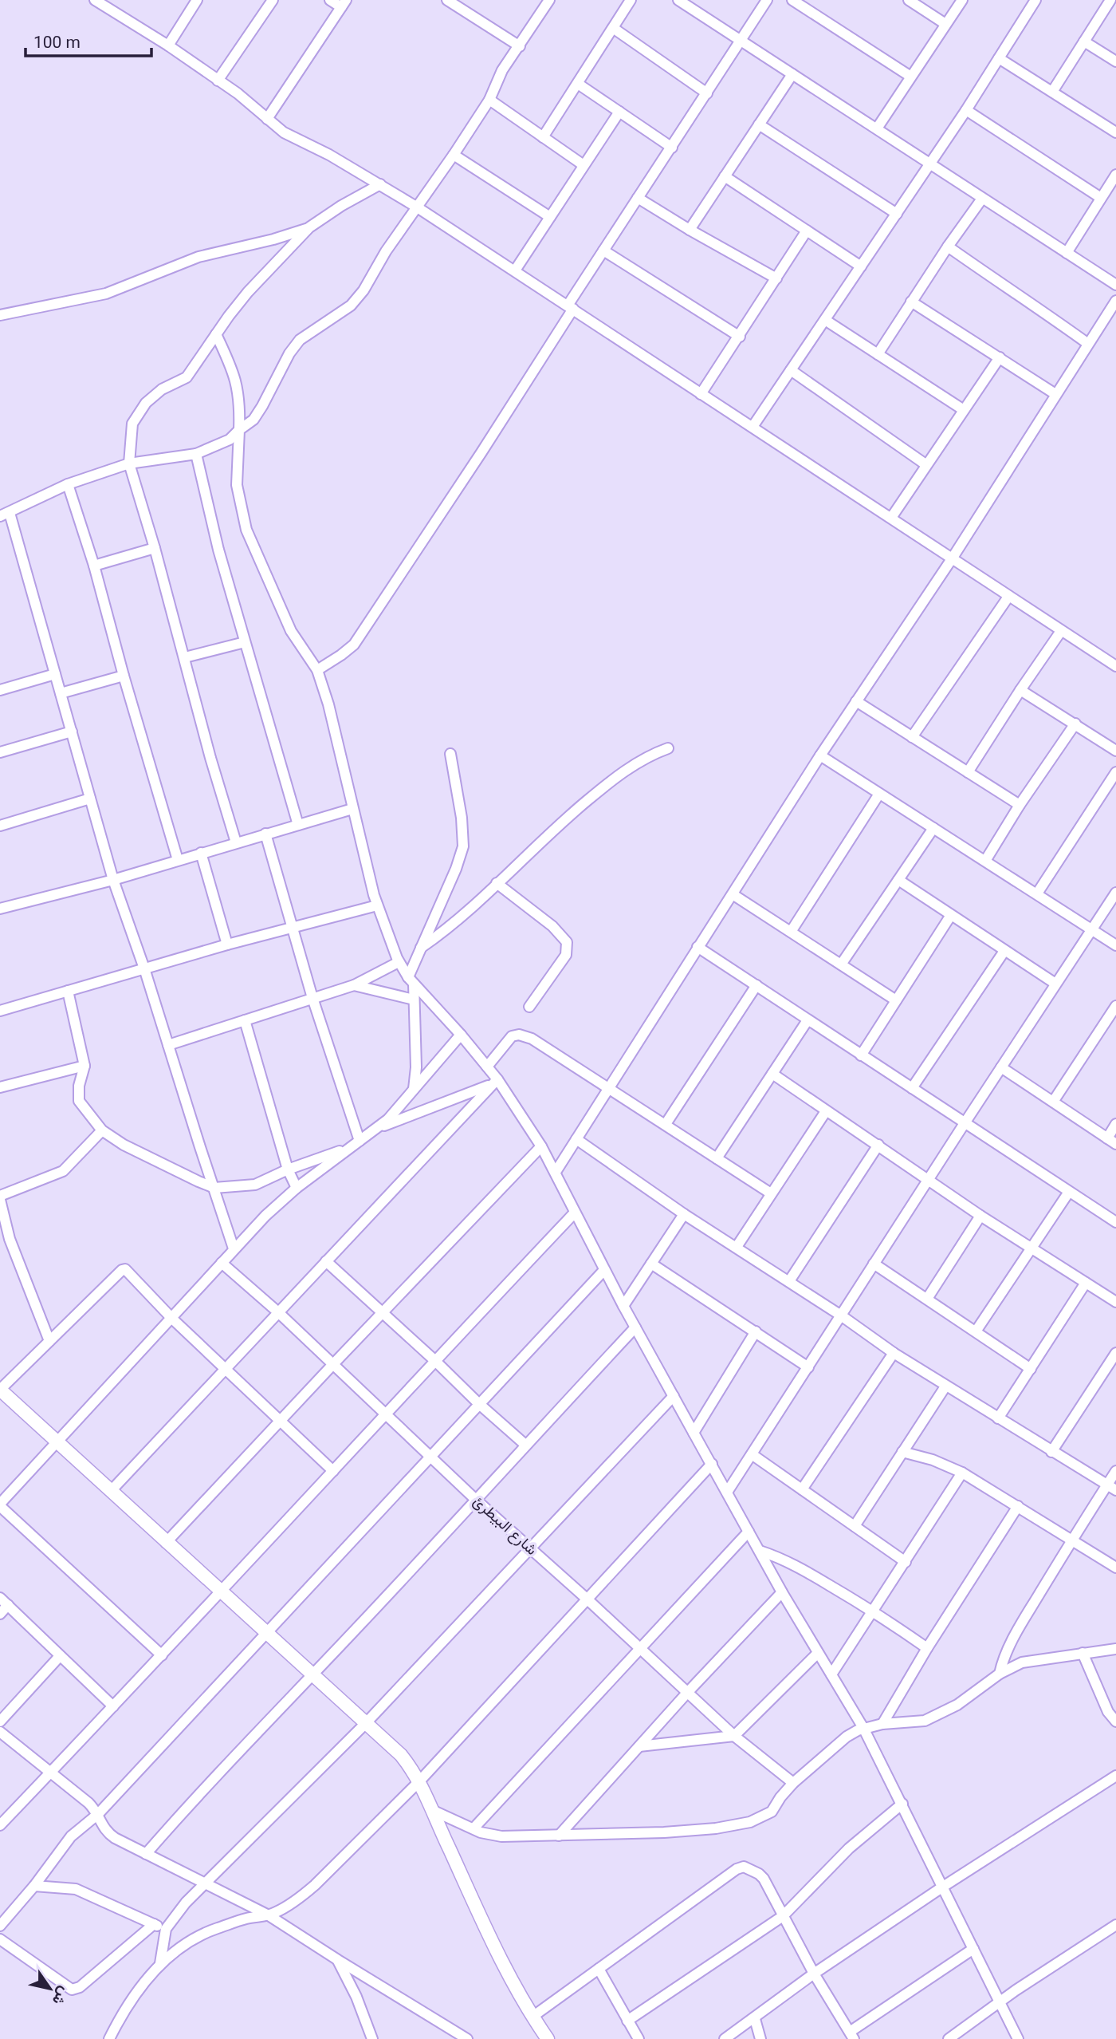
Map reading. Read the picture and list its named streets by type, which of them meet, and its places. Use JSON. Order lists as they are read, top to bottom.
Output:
{
  "streets": {
    "street": ["شارع البيطرئ"]
  },
  "scale_bar": "100 m",
  "north": "bottom right"
}
